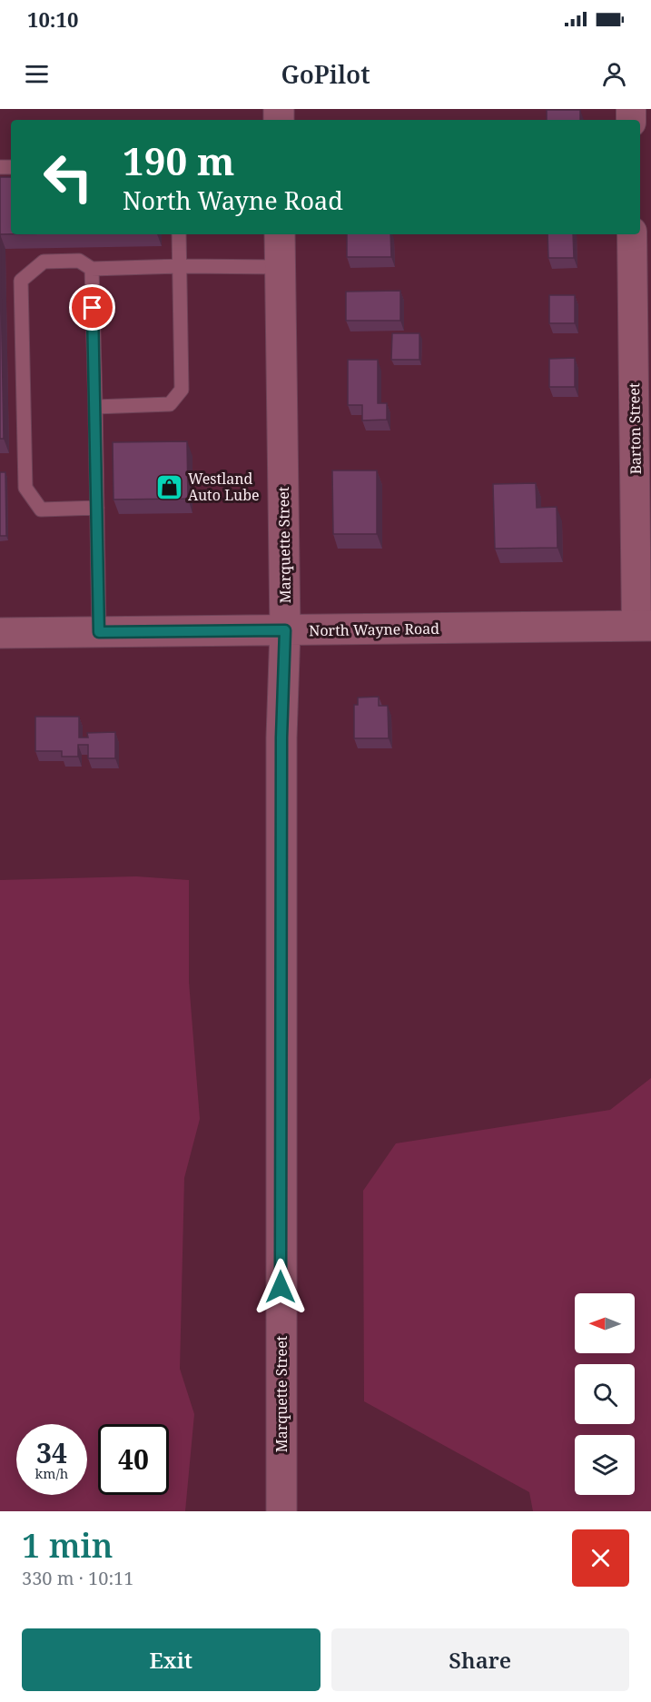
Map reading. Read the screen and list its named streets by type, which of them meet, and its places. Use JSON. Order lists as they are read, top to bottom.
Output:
{
  "streets": {
    "street": ["Barton Street", "Marquette Street", "North Wayne Road"]
  },
  "crossings": [
    ["Barton Street", "North Wayne Road"],
    ["Marquette Street", "North Wayne Road"]
  ],
  "places": {
    "shop": ["Westland Auto Lube"]
  },
  "north": "left",
  "page": {
    "status": "10:10",
    "header": "GoPilot",
    "turn": ["190 m", "North Wayne Road"],
    "speed": "34 km/h",
    "limit": "40",
    "heading": ["1 min", "330 m · 10:11"],
    "buttons": ["Exit", "Share"]
  }
}
